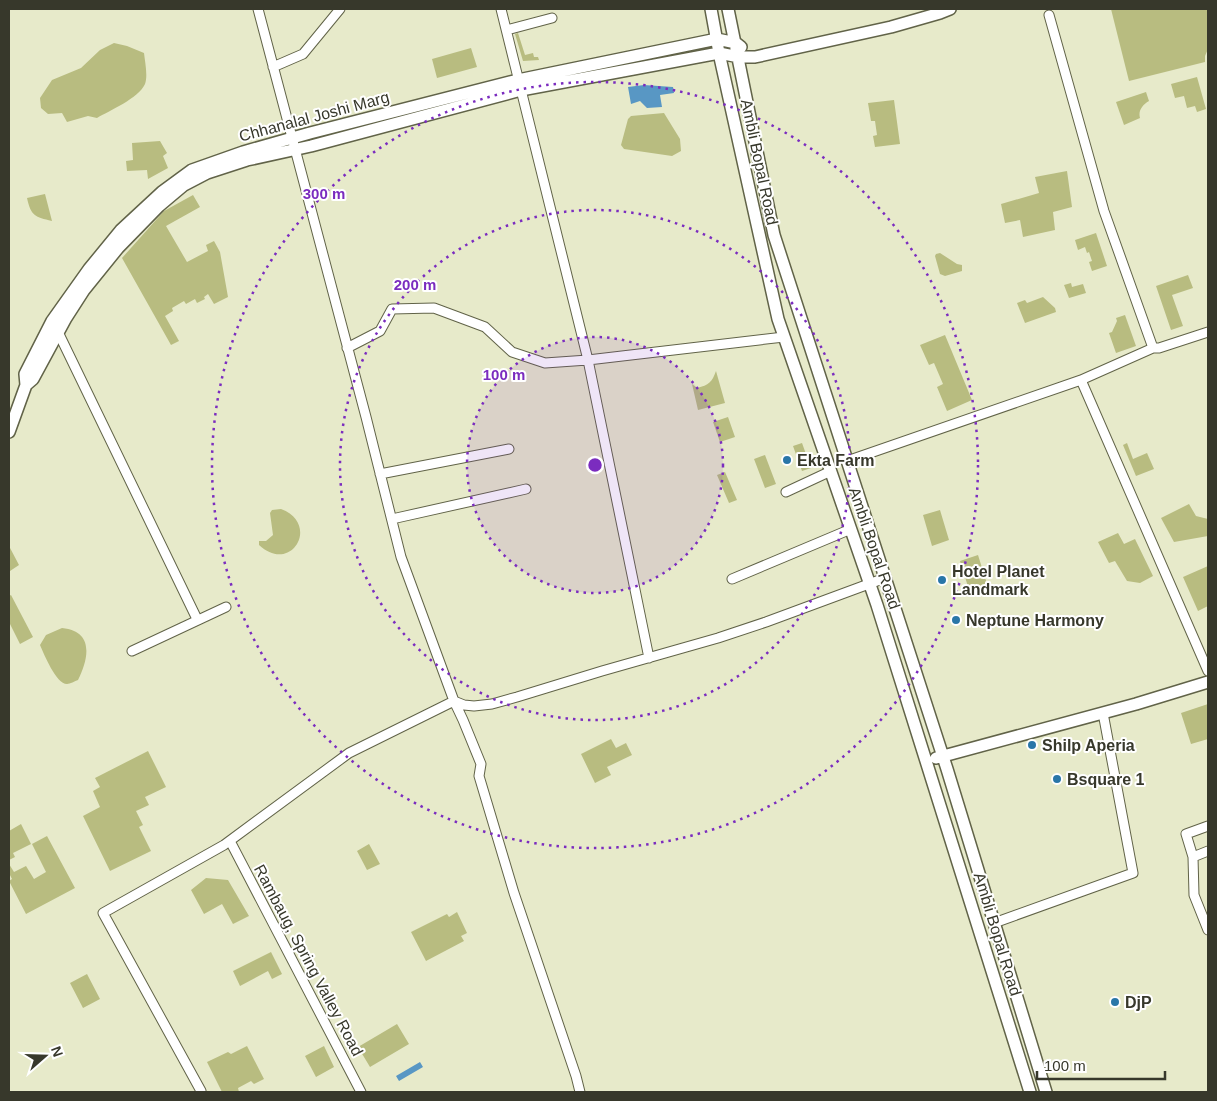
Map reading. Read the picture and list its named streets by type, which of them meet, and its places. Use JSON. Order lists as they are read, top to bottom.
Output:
{
  "streets": {
    "street": ["Chhanalal Joshi Marg", "Ambli Bopal Road", "Rambaug, Spring Valley Road"]
  },
  "crossings": [
    ["Chhanalal Joshi Marg", "Ambli Bopal Road"]
  ],
  "places": [
    "Ekta Farm",
    "Hotel Planet Landmark",
    "Neptune Harmony",
    "Shilp Aperia",
    "Bsquare 1",
    "DjP"
  ],
  "scale_bar": "100 m",
  "north": "right",
  "rings": ["300 m", "200 m", "100 m"]
}
